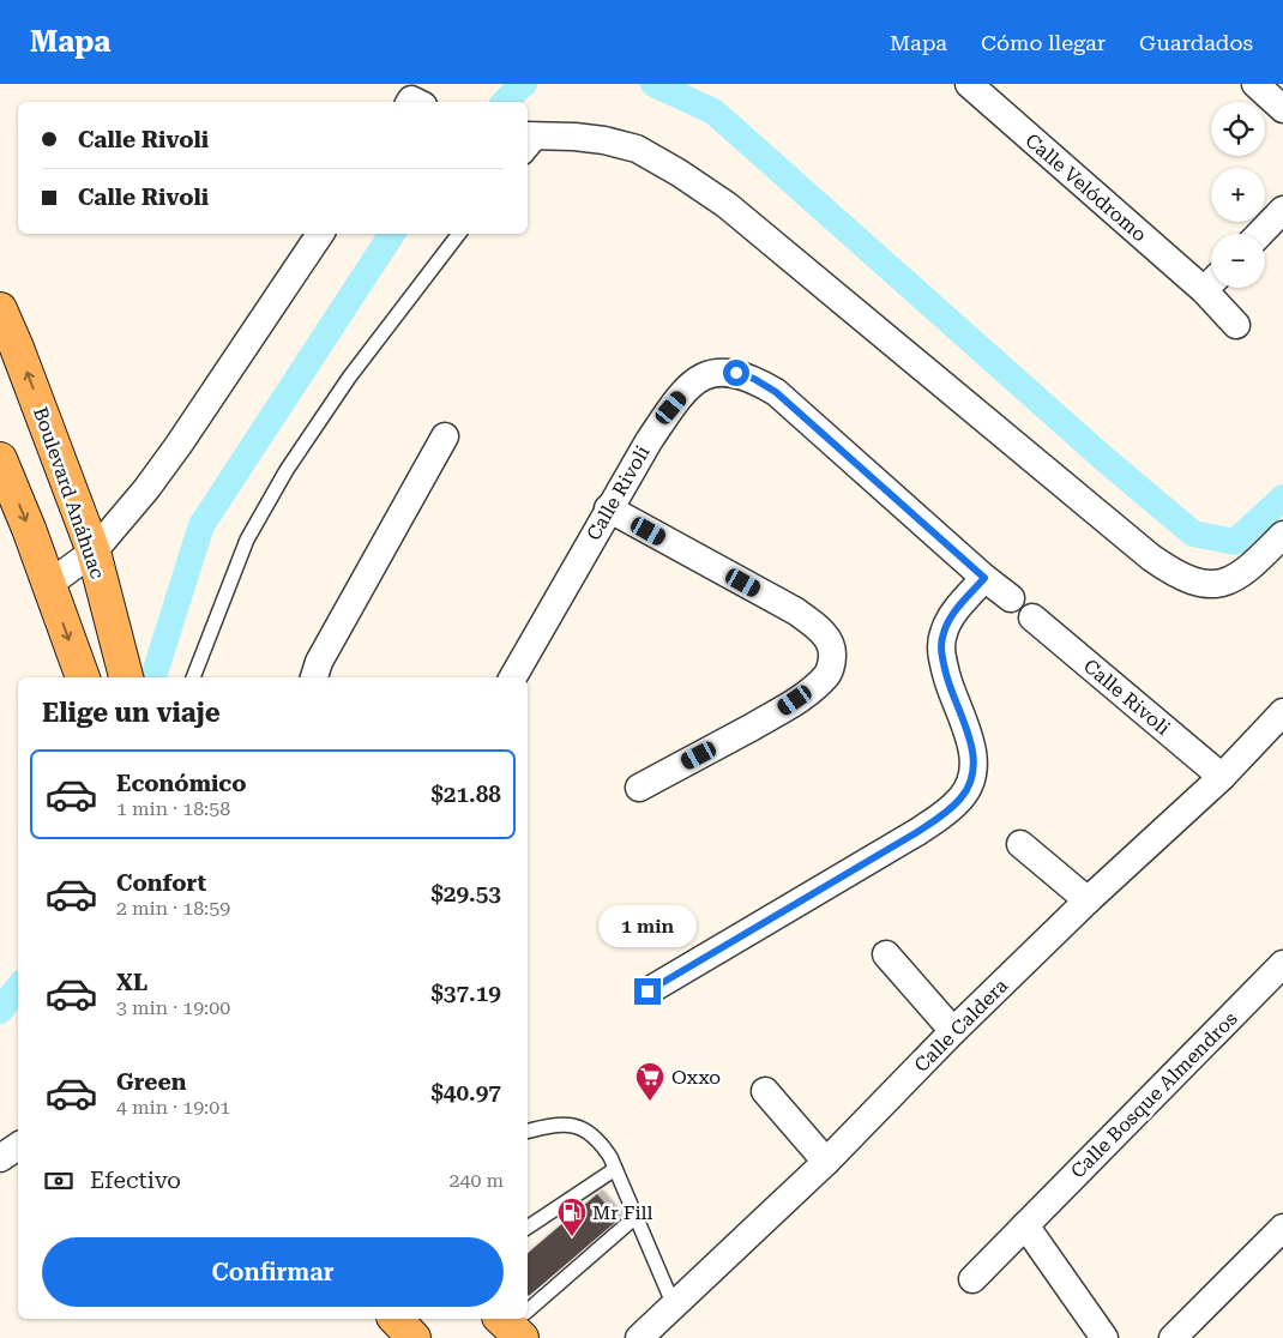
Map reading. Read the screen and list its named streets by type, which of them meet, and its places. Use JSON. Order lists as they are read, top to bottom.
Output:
{
  "streets": {
    "main road": ["Boulevard Anáhuac"],
    "street": [
      "Calle Velódromo",
      "Calle Rivoli",
      "Calle Caldera",
      "Calle Bosque Almendros"
    ]
  },
  "crossings": [
    ["Calle Rivoli", "Calle Caldera"]
  ],
  "places": {
    "supermarket": ["Oxxo"],
    "fuel station": ["Mr Fill"]
  },
  "page": {
    "header": "Mapa",
    "nav": ["Mapa", "Cómo llegar", "Guardados"],
    "map_buttons": ["+", "−"],
    "banner": ["Calle Rivoli", "Calle Rivoli"],
    "heading": "Elige un viaje",
    "list": [
      {
        "name": "Económico",
        "note": "1 min · 18:58",
        "value": "$21.88"
      },
      {
        "name": "Confort",
        "note": "2 min · 18:59",
        "value": "$29.53"
      },
      {
        "name": "XL",
        "note": "3 min · 19:00",
        "value": "$37.19"
      },
      {
        "name": "Green",
        "note": "4 min · 19:01",
        "value": "$40.97"
      }
    ],
    "bubble": "1 min",
    "pay": ["Efectivo", "240 m"],
    "buttons": "Confirmar"
  }
}
